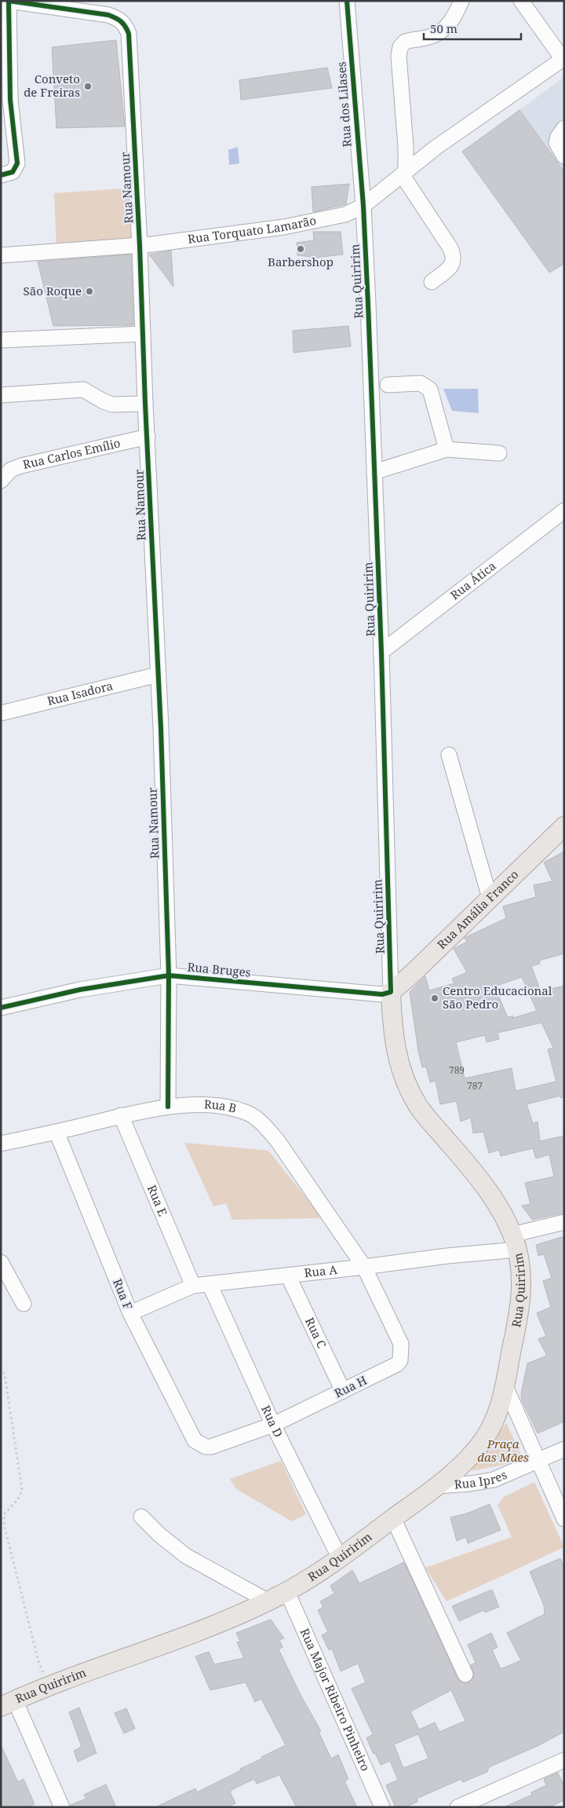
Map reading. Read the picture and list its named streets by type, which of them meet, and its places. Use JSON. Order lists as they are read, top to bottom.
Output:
{
  "streets": {
    "main road": ["Rua Quiririm", "Rua Amália Franco"],
    "street": [
      "Rua dos Lilases",
      "Rua Namour",
      "Rua Torquato Lamarão",
      "Rua Carlos Emílio",
      "Rua Ática",
      "Rua Isadora",
      "Rua Bruges",
      "Rua B",
      "Rua E",
      "Rua A",
      "Rua F",
      "Rua C",
      "Rua H",
      "Rua D",
      "Rua Ipres",
      "Rua Major Ribeiro Pinheiro"
    ]
  },
  "crossings": [
    ["Rua dos Lilases", "Rua Torquato Lamarão"],
    ["Rua dos Lilases", "Rua Quiririm"],
    ["Rua Namour", "Rua Torquato Lamarão"],
    ["Rua Namour", "Rua Carlos Emílio"],
    ["Rua Namour", "Rua Isadora"],
    ["Rua Namour", "Rua Bruges"],
    ["Rua Namour", "Rua B"],
    ["Rua Torquato Lamarão", "Rua Quiririm"],
    ["Rua Quiririm", "Rua Ática"],
    ["Rua Quiririm", "Rua Amália Franco"],
    ["Rua Quiririm", "Rua Bruges"],
    ["Rua Quiririm", "Rua A"],
    ["Rua Quiririm", "Rua D"],
    ["Rua Quiririm", "Rua Ipres"],
    ["Rua Quiririm", "Rua Major Ribeiro Pinheiro"],
    ["Rua Amália Franco", "Rua Bruges"],
    ["Rua B", "Rua E"],
    ["Rua B", "Rua A"],
    ["Rua B", "Rua F"],
    ["Rua B", "Rua H"],
    ["Rua E", "Rua A"],
    ["Rua A", "Rua F"],
    ["Rua A", "Rua C"],
    ["Rua A", "Rua H"],
    ["Rua A", "Rua D"],
    ["Rua F", "Rua H"],
    ["Rua C", "Rua H"],
    ["Rua H", "Rua D"]
  ],
  "parks": ["Praça das Mães"],
  "places": [
    "Conveto de Freiras",
    "Barbershop",
    "São Roque",
    "Centro Educacional São Pedro"
  ],
  "house_numbers": ["789", "787"],
  "scale_bar": "50 m"
}
